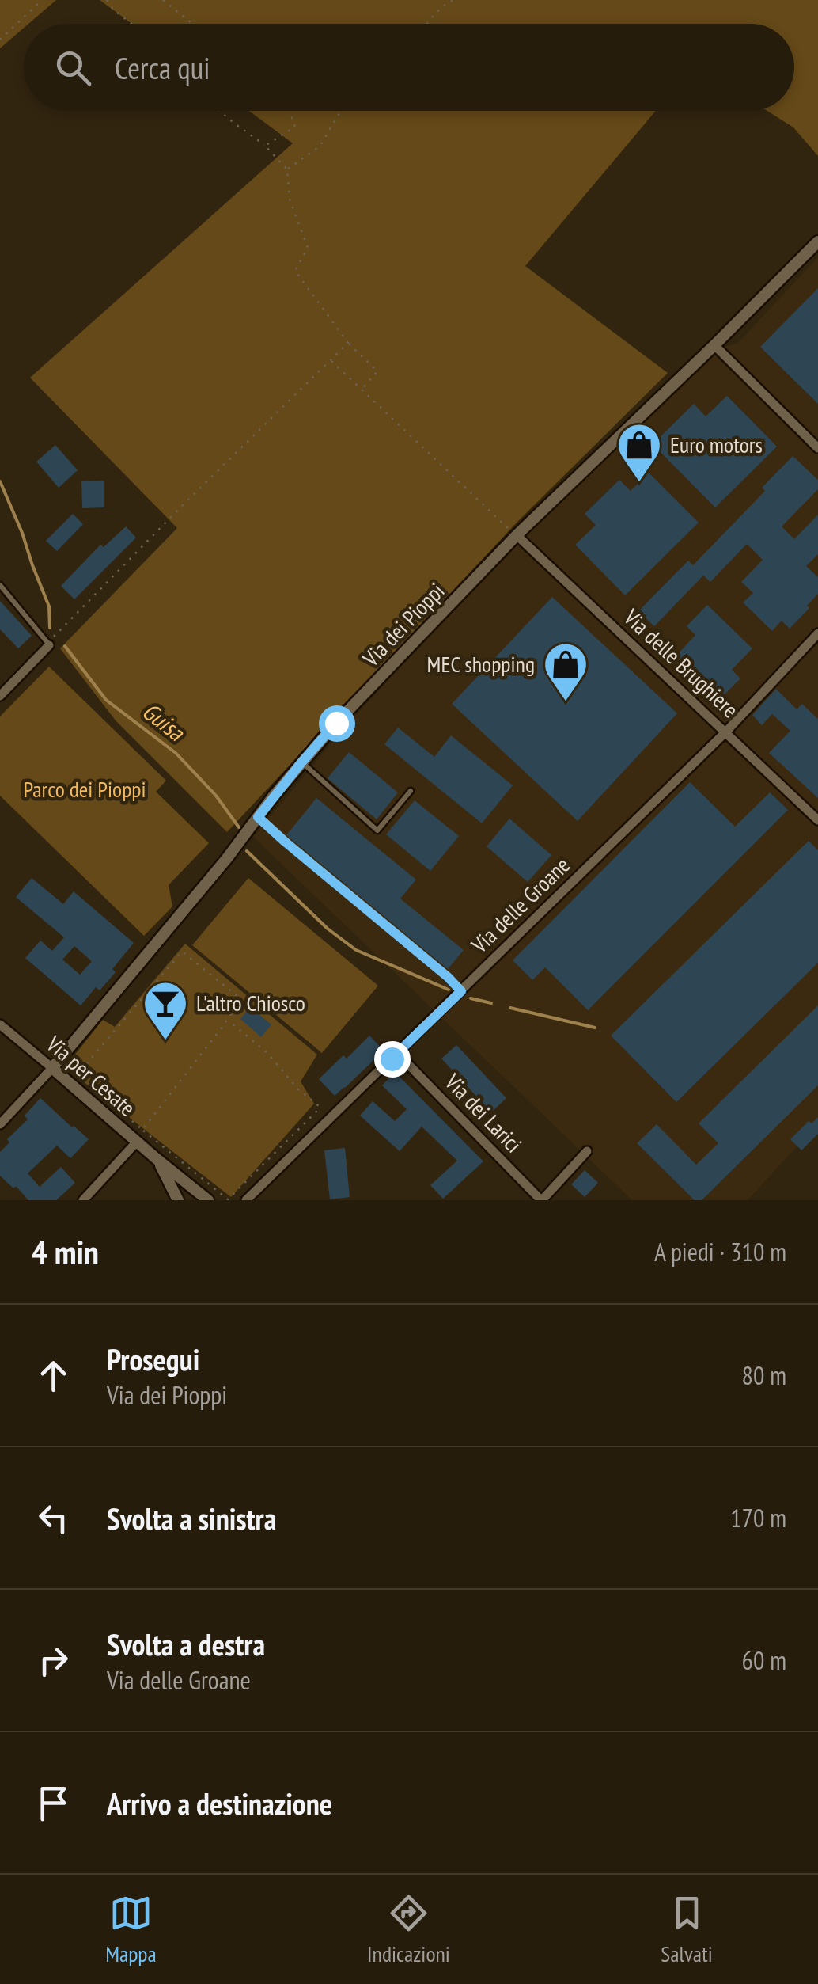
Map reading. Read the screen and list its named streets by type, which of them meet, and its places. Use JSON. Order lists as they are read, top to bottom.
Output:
{
  "streets": {
    "street": [
      "Via dei Pioppi",
      "Via delle Brughiere",
      "Via delle Groane",
      "Via per Cesate",
      "Via dei Larici"
    ]
  },
  "crossings": [
    ["Via dei Pioppi", "Via delle Brughiere"],
    ["Via dei Pioppi", "Via per Cesate"],
    ["Via delle Brughiere", "Via delle Groane"],
    ["Via delle Groane", "Via dei Larici"]
  ],
  "water": ["Guisa"],
  "parks": ["Parco dei Pioppi"],
  "places": {
    "shop": ["Euro motors", "MEC shopping"],
    "bar": ["L'altro Chiosco"]
  },
  "page": {
    "search": "Cerca qui",
    "heading": ["4 min", "A piedi · 310 m"],
    "list": [
      ["Prosegui", "Via dei Pioppi", "80 m"],
      ["Svolta a sinistra", "170 m"],
      ["Svolta a destra", "Via delle Groane", "60 m"],
      "Arrivo a destinazione"
    ],
    "nav": ["Mappa", "Indicazioni", "Salvati"]
  }
}
